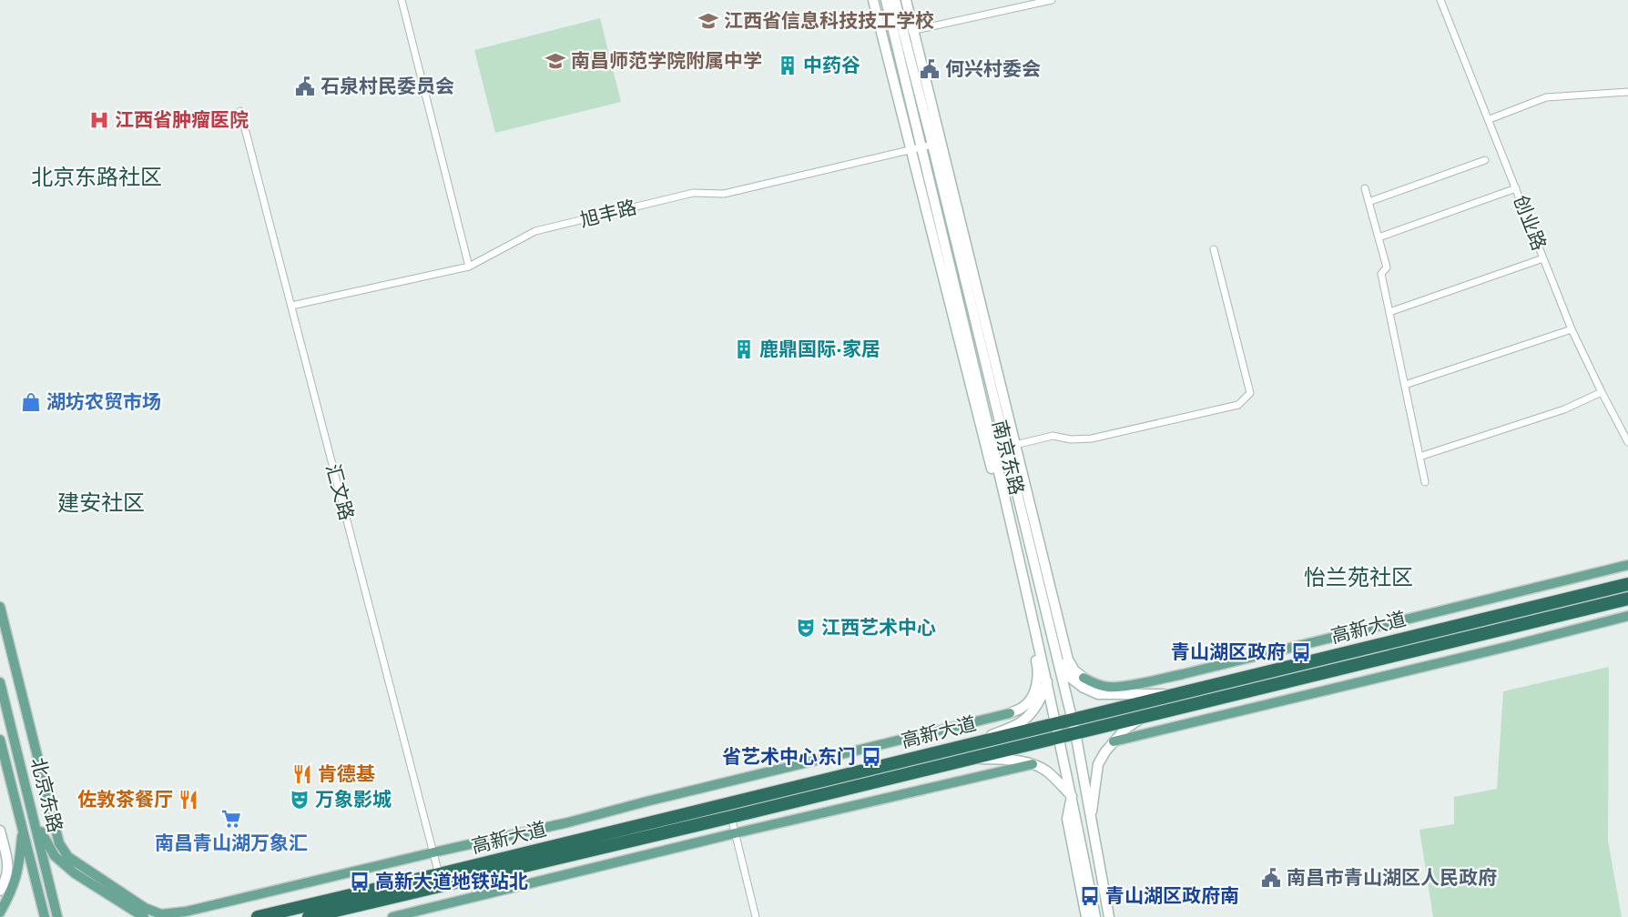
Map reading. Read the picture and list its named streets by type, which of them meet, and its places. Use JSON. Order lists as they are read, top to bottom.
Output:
{
  "streets": {
    "highway": ["高新大道"],
    "main road": ["南京东路", "北京东路"],
    "street": ["旭丰路", "创业路", "汇文路"]
  },
  "crossings": [
    ["旭丰路", "南京东路"],
    ["旭丰路", "汇文路"],
    ["南京东路", "高新大道"],
    ["汇文路", "高新大道"]
  ],
  "districts": ["北京东路社区", "建安社区", "怡兰苑社区"],
  "places": {
    "school or university": ["江西省信息科技技工学校", "南昌师范学院附属中学"],
    "building": ["中药谷", "鹿鼎国际·家居"],
    "public building": ["何兴村委会", "石泉村民委员会", "南昌市青山湖区人民政府"],
    "hospital": ["江西省肿瘤医院"],
    "shop": ["湖坊农贸市场"],
    "theatre": ["江西艺术中心", "万象影城"],
    "bus stop": [
      "青山湖区政府",
      "省艺术中心东门",
      "高新大道地铁站北",
      "青山湖区政府南"
    ],
    "restaurant": ["肯德基", "佐敦茶餐厅"],
    "supermarket": ["南昌青山湖万象汇"]
  }
}
